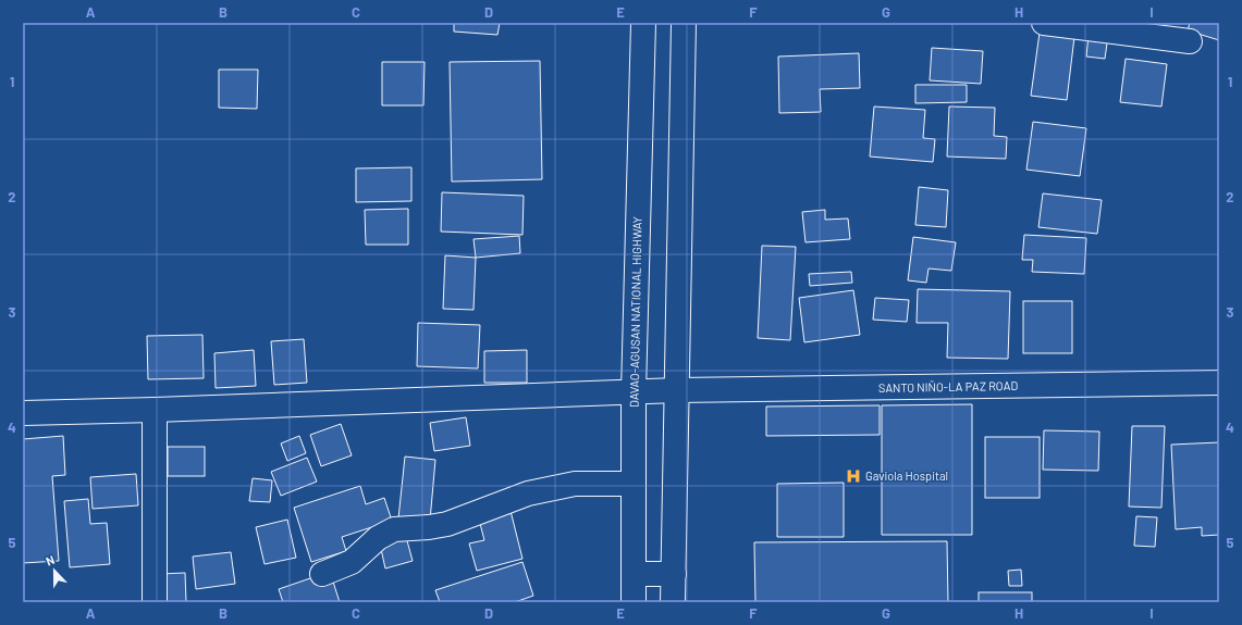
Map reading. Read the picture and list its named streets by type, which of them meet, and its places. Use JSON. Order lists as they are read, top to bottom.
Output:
{
  "streets": {
    "main road": ["DAVAO-AGUSAN NATIONAL HIGHWAY", "SANTO NIÑO-LA PAZ ROAD"]
  },
  "crossings": [
    ["DAVAO-AGUSAN NATIONAL HIGHWAY", "SANTO NIÑO-LA PAZ ROAD"]
  ],
  "places": {
    "hospital": ["Gaviola Hospital"]
  },
  "north": "top",
  "grid": {
    "columns": [
      "A",
      "B",
      "C",
      "D",
      "E",
      "F",
      "G",
      "H",
      "I"
    ],
    "rows": [
      "1",
      "2",
      "3",
      "4",
      "5"
    ]
  }
}
